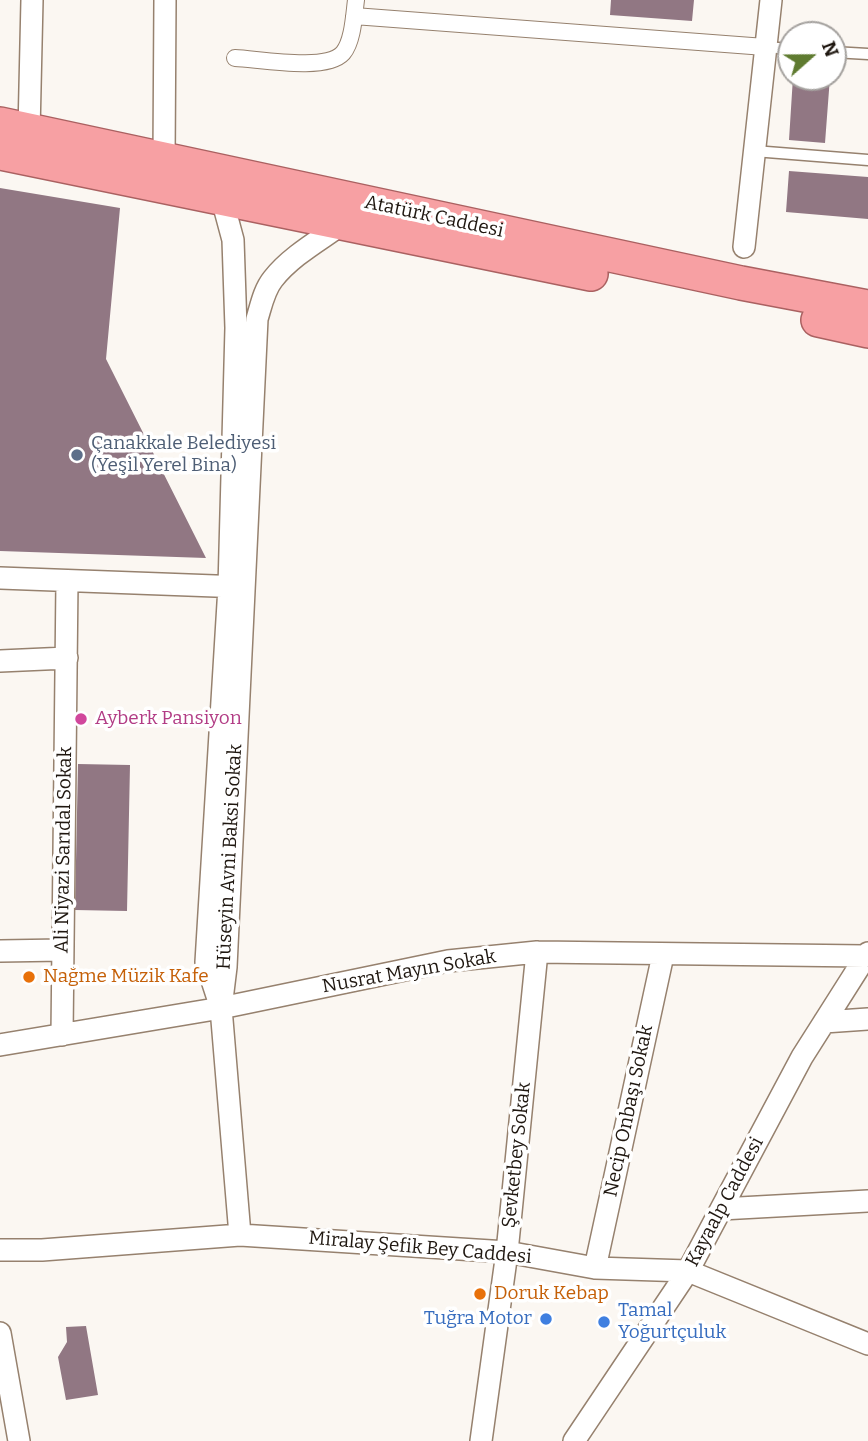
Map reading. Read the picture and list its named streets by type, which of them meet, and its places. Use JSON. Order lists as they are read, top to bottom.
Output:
{
  "streets": {
    "highway": ["Atatürk Caddesi"],
    "street": [
      "Ali Niyazi Sarıdal Sokak",
      "Hüseyin Avni Baksi Sokak",
      "Nusrat Mayın Sokak",
      "Necip Onbaşı Sokak",
      "Şevketbey Sokak",
      "Kayaalp Caddesi",
      "Miralay Şefik Bey Caddesi"
    ]
  },
  "crossings": [
    ["Atatürk Caddesi", "Hüseyin Avni Baksi Sokak"],
    ["Ali Niyazi Sarıdal Sokak", "Nusrat Mayın Sokak"],
    ["Hüseyin Avni Baksi Sokak", "Nusrat Mayın Sokak"],
    ["Hüseyin Avni Baksi Sokak", "Miralay Şefik Bey Caddesi"],
    ["Nusrat Mayın Sokak", "Necip Onbaşı Sokak"],
    ["Nusrat Mayın Sokak", "Şevketbey Sokak"],
    ["Nusrat Mayın Sokak", "Kayaalp Caddesi"],
    ["Necip Onbaşı Sokak", "Miralay Şefik Bey Caddesi"],
    ["Şevketbey Sokak", "Miralay Şefik Bey Caddesi"],
    ["Kayaalp Caddesi", "Miralay Şefik Bey Caddesi"]
  ],
  "places": [
    "Çanakkale Belediyesi (Yeşil Yerel Bina)",
    "Ayberk Pansiyon",
    "Nağme Müzik Kafe",
    "Doruk Kebap",
    "Tuğra Motor",
    "Tamal Yoğurtçuluk"
  ],
  "north": "right"
}
